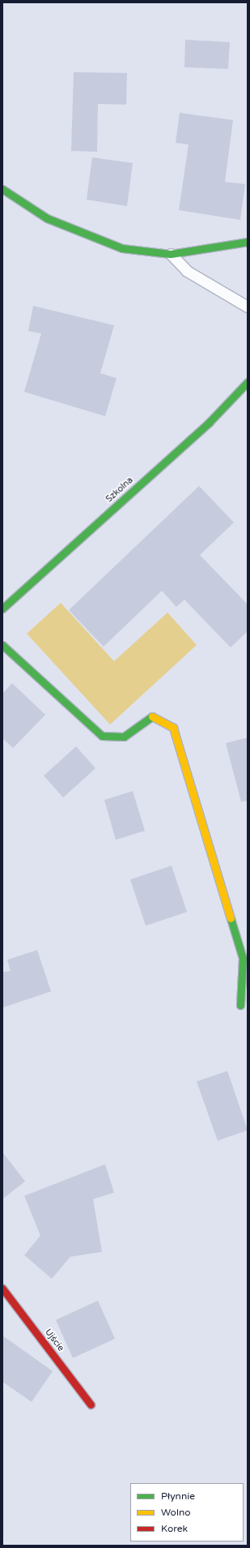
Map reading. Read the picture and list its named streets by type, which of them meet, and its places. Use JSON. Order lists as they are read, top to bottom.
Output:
{
  "streets": {
    "street": ["Szkolna", "Ujście"]
  },
  "legend": ["Płynnie", "Wolno", "Korek"]
}
